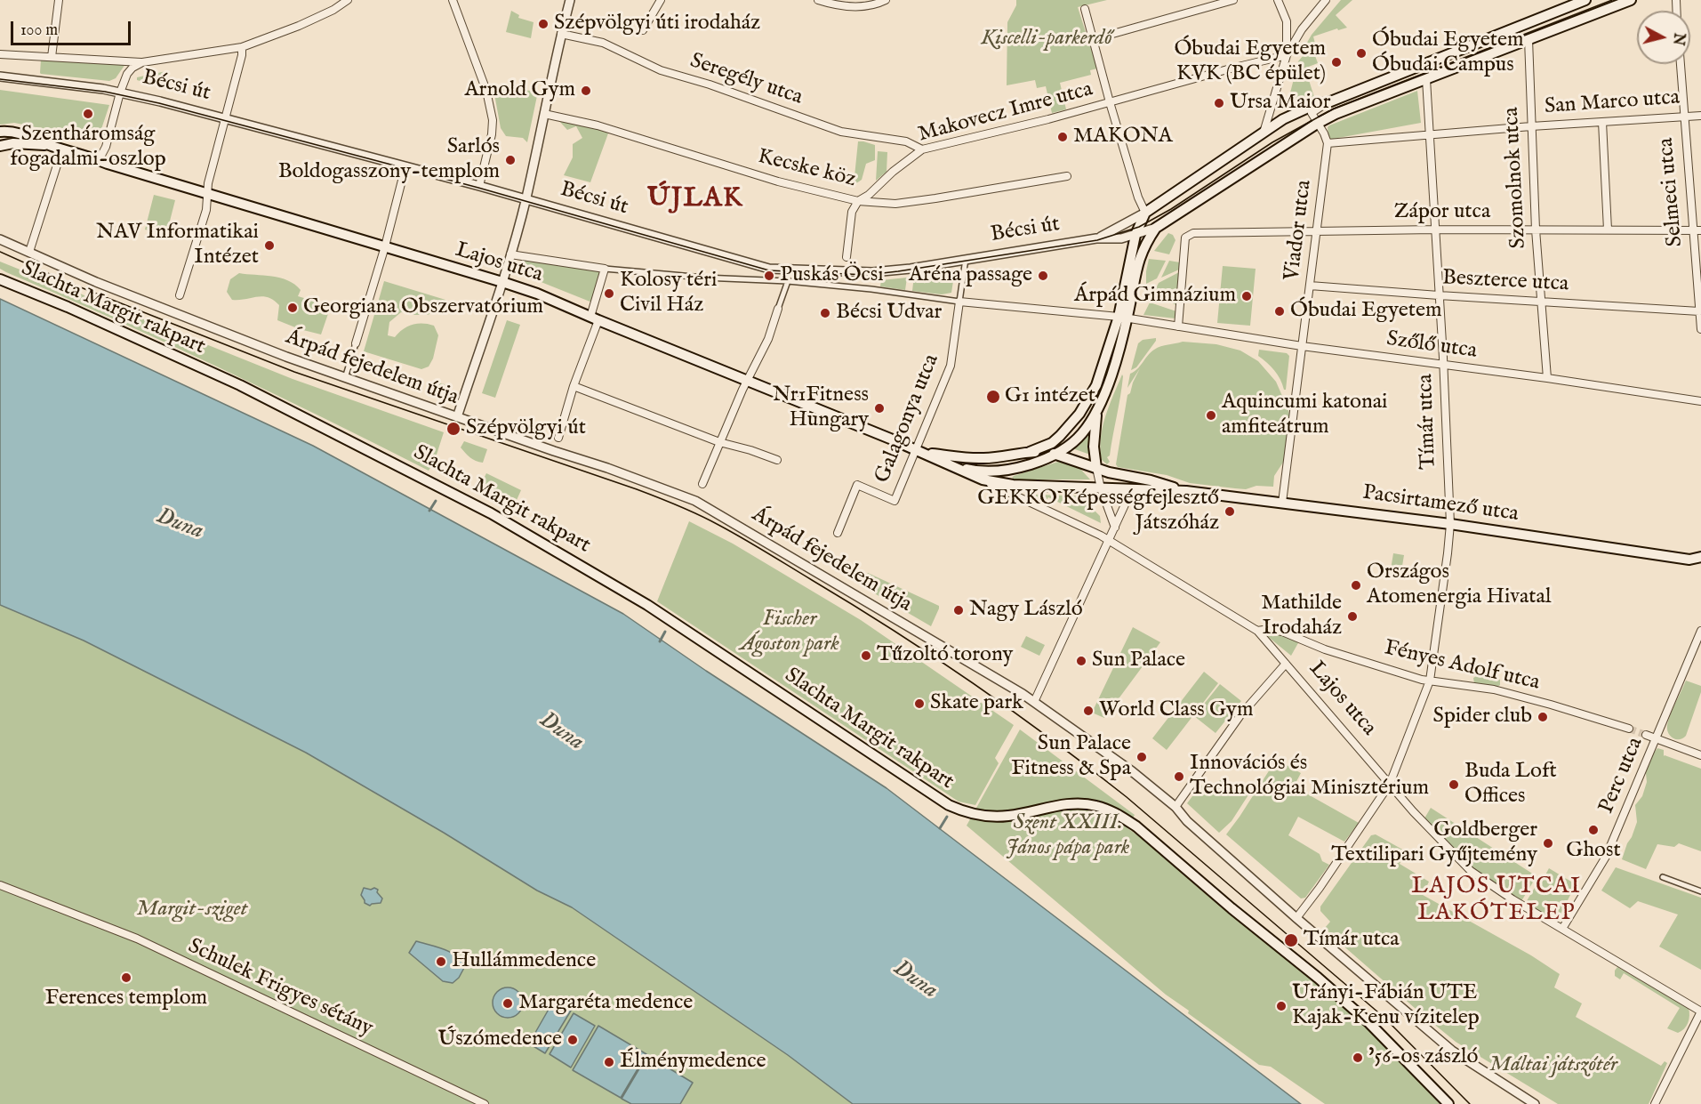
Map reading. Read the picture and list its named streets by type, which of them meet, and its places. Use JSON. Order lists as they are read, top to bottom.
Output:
{
  "streets": {
    "main road": [
      "Bécsi út",
      "Lajos utca",
      "Slachta Margit rakpart",
      "Pacsirtamező utca"
    ],
    "street": [
      "Seregély utca",
      "San Marco utca",
      "Makovecz Imre utca",
      "Kecske köz",
      "Szomolnok utca",
      "Selmeci utca",
      "Zápor utca",
      "Viador utca",
      "Beszterce utca",
      "Szőlő utca",
      "Árpád fejedelem útja",
      "Galagonya utca",
      "Tímár utca",
      "Fényes Adolf utca",
      "Perc utca",
      "Schulek Frigyes sétány"
    ]
  },
  "crossings": [
    ["Seregély utca", "Makovecz Imre utca"],
    ["Bécsi út", "Szomolnok utca"],
    ["Bécsi út", "Galagonya utca"],
    ["Bécsi út", "Tímár utca"],
    ["San Marco utca", "Szomolnok utca"],
    ["San Marco utca", "Selmeci utca"],
    ["San Marco utca", "Tímár utca"],
    ["Makovecz Imre utca", "Kecske köz"],
    ["Szomolnok utca", "Zápor utca"],
    ["Szomolnok utca", "Beszterce utca"],
    ["Szomolnok utca", "Szőlő utca"],
    ["Selmeci utca", "Zápor utca"],
    ["Selmeci utca", "Beszterce utca"],
    ["Zápor utca", "Viador utca"],
    ["Zápor utca", "Szőlő utca"],
    ["Zápor utca", "Tímár utca"],
    ["Viador utca", "Beszterce utca"],
    ["Viador utca", "Szőlő utca"],
    ["Viador utca", "Pacsirtamező utca"],
    ["Lajos utca", "Galagonya utca"],
    ["Lajos utca", "Tímár utca"],
    ["Lajos utca", "Pacsirtamező utca"],
    ["Lajos utca", "Fényes Adolf utca"],
    ["Lajos utca", "Perc utca"],
    ["Beszterce utca", "Tímár utca"],
    ["Szőlő utca", "Galagonya utca"],
    ["Szőlő utca", "Tímár utca"],
    ["Árpád fejedelem útja", "Tímár utca"],
    ["Tímár utca", "Pacsirtamező utca"],
    ["Tímár utca", "Fényes Adolf utca"]
  ],
  "districts": ["ÚJLAK", "LAJOS UTCAI LAKÓTELEP"],
  "water": ["Duna"],
  "parks": [
    "Kiscelli-parkerdő",
    "Fischer Ágoston park",
    "Szent XXIII. János pápa park",
    "Margit-sziget",
    "Máltai játszótér"
  ],
  "places": [
    "Szépvölgyi úti irodaház",
    "Óbudai Egyetem Óbudai Campus",
    "Óbudai Egyetem KVK (BC épület)",
    "Arnold Gym",
    "Ursa Maior",
    "Szentháromság fogadalmi-oszlop",
    "MAKONA",
    "Sarlós Boldogasszony-templom",
    "NAV Informatikai Intézet",
    "Puskás Öcsi",
    "Aréna passage",
    "Kolosy téri Civil Ház",
    "Árpád Gimnázium",
    "Georgiana Obszervatórium",
    "Óbudai Egyetem",
    "Bécsi Udvar",
    "G1 intézet",
    "Nr1Fitness Hungary",
    "Aquincumi katonai amfiteátrum",
    "Szépvölgyi út",
    "GEKKO Képességfejlesztő Játszóház",
    "Országos Atomenergia Hivatal",
    "Nagy László",
    "Mathilde Irodaház",
    "Tűzoltó torony",
    "Sun Palace",
    "Skate park",
    "World Class Gym",
    "Spider club",
    "Sun Palace Fitness & Spa",
    "Innovációs és Technológiai Minisztérium",
    "Buda Loft Offices",
    "Ghost",
    "Goldberger Textilipari Gyűjtemény",
    "Tímár utca",
    "Hullámmedence",
    "Ferences templom",
    "Margaréta medence",
    "Urányi-Fábián UTE Kajak-Kenu vízitelep",
    "Úszómedence",
    "'56-os zászló",
    "Élménymedence"
  ],
  "scale_bar": "100 m",
  "north": "right"
}
